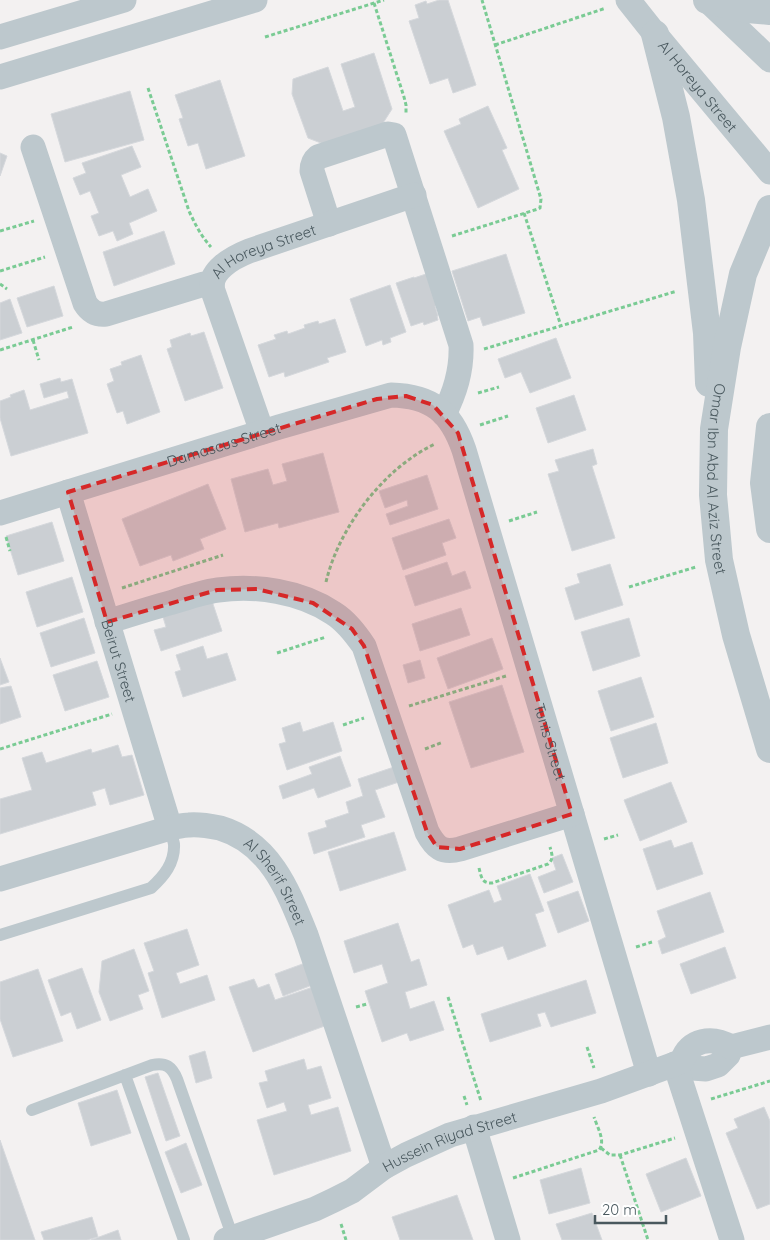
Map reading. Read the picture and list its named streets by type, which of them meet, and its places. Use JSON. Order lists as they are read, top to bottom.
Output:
{
  "streets": {
    "street": [
      "Al Horeya Street",
      "Damascus Street",
      "Omar Ibn Abd Al Aziz Street",
      "Beirut Street",
      "Tunis Street",
      "Al Sherif Street",
      "Hussein Riyad Street"
    ]
  },
  "crossings": [
    ["Al Horeya Street", "Damascus Street"],
    ["Damascus Street", "Beirut Street"],
    ["Damascus Street", "Tunis Street"],
    ["Beirut Street", "Al Sherif Street"],
    ["Tunis Street", "Hussein Riyad Street"],
    ["Al Sherif Street", "Hussein Riyad Street"]
  ],
  "scale_bar": "20 m"
}
